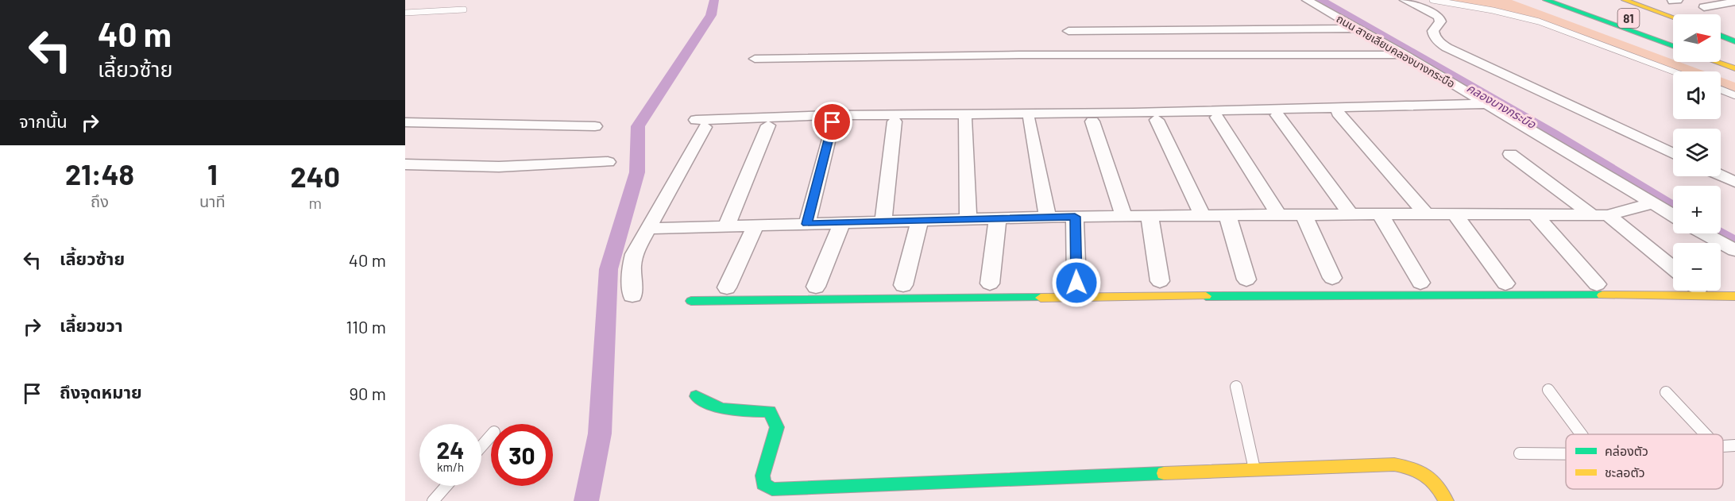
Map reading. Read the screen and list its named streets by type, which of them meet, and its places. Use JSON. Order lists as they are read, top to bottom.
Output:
{
  "streets": {
    "main road": ["81"],
    "street": ["ถนน สายเลียบคลองบางกระบือ"]
  },
  "water": ["คลองบางกระบือ"],
  "legend": ["คล่องตัว", "ชะลอตัว"],
  "north": "right",
  "page": {
    "turn": ["40 m", "เลี้ยวซ้าย"],
    "map_buttons": ["+", "−"],
    "then": "จากนั้น",
    "eta": [
      "21:48",
      "ถึง",
      "1",
      "นาที",
      "240",
      "m"
    ],
    "list": [
      {
        "name": "เลี้ยวซ้าย",
        "value": "40 m"
      },
      {
        "name": "เลี้ยวขวา",
        "value": "110 m"
      },
      {
        "name": "ถึงจุดหมาย",
        "value": "90 m"
      }
    ],
    "speed": "24 km/h",
    "limit": "30"
  }
}
